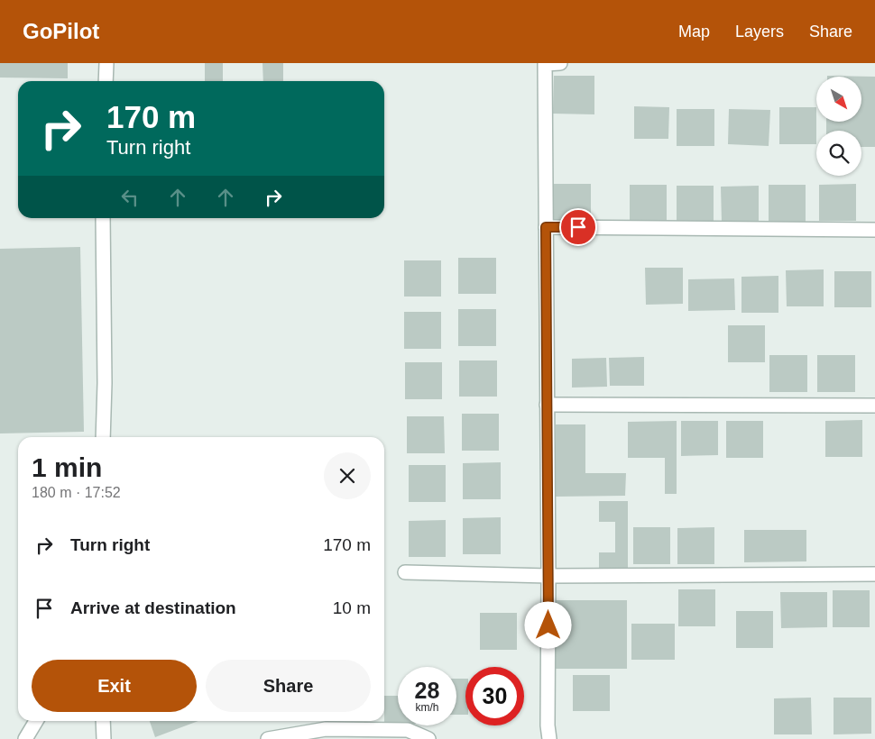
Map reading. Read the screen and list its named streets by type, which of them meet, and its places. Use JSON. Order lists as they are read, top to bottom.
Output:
{
  "north": "bottom right",
  "page": {
    "header": "GoPilot",
    "nav": ["Map", "Layers", "Share"],
    "turn": ["170 m", "Turn right"],
    "heading": ["1 min", "180 m · 17:52"],
    "list": [
      {
        "name": "Turn right",
        "value": "170 m"
      },
      {
        "name": "Arrive at destination",
        "value": "10 m"
      }
    ],
    "buttons": ["Exit", "Share"],
    "speed": "28 km/h",
    "limit": "30"
  }
}
